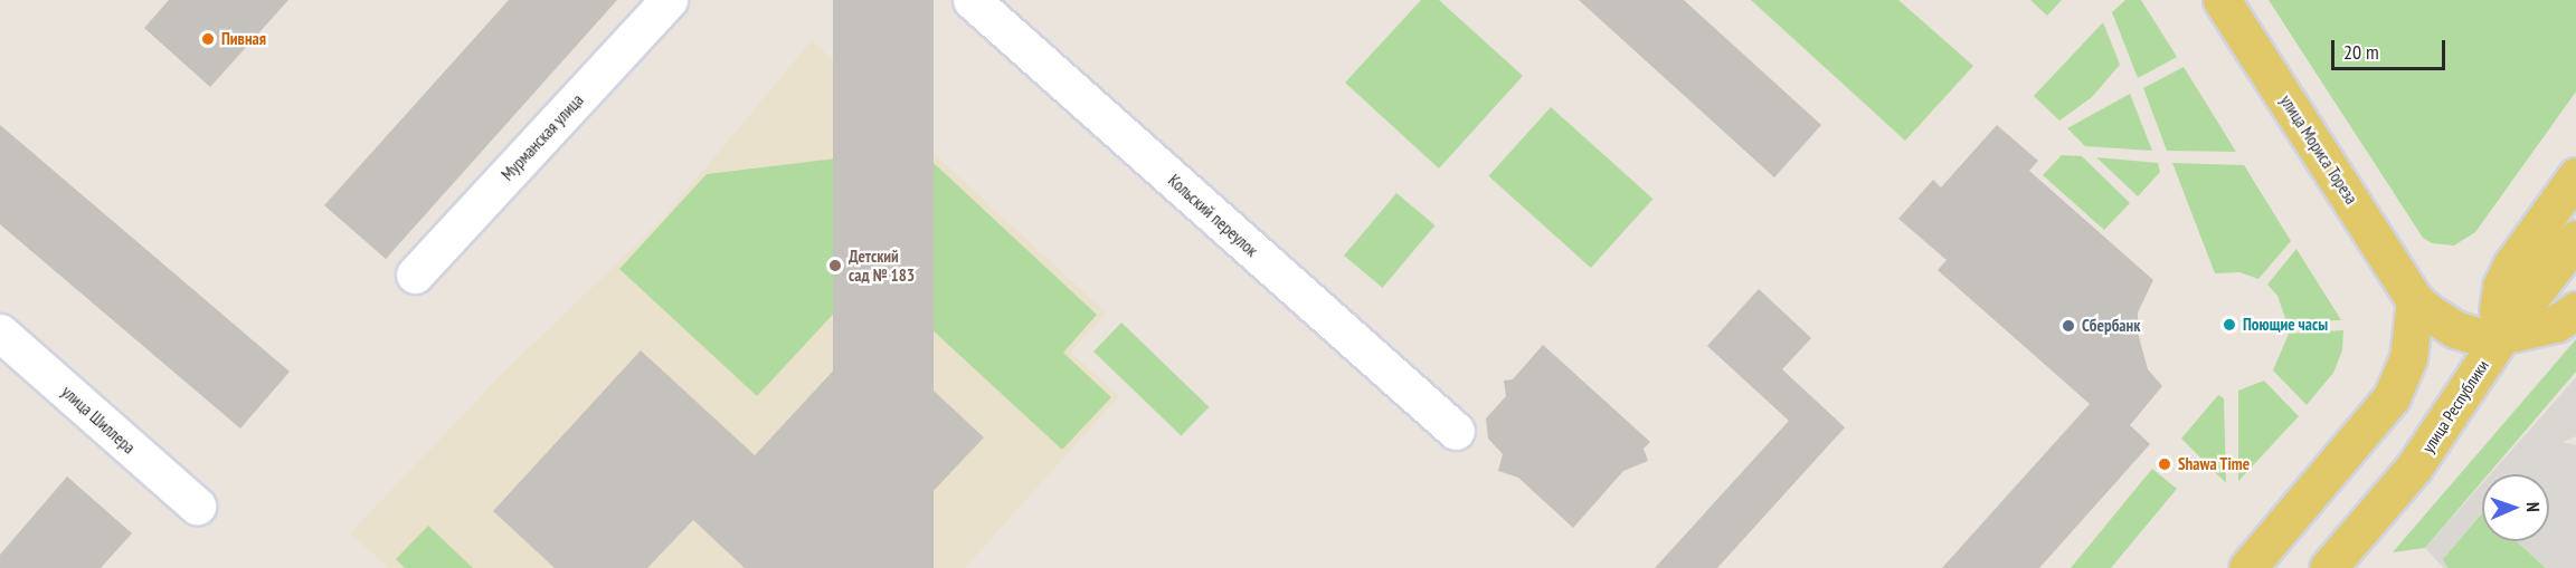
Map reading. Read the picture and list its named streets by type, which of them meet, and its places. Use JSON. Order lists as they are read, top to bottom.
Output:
{
  "streets": {
    "main road": ["улица Мориса Тореза", "улица Республики"],
    "street": ["Мурманская улица", "Кольский переулок", "улица Шиллера"]
  },
  "places": [
    "Пивная",
    "Детский сад № 183",
    "Поющие часы",
    "Сбербанк",
    "Shawa Time"
  ],
  "scale_bar": "20 m",
  "north": "right"
}
